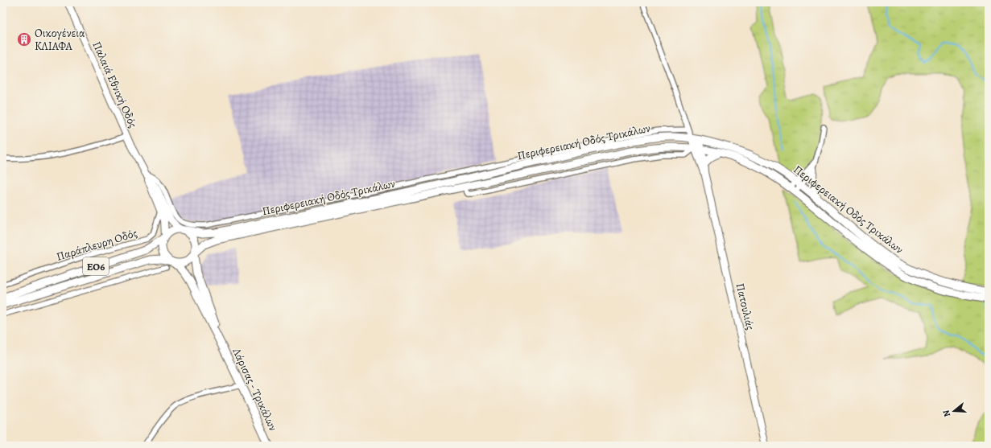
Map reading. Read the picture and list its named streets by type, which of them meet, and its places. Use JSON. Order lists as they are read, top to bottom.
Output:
{
  "streets": {
    "main road": ["Περιφερειακή Οδός Τρικάλων", "ΕΟ6", "Λάρισας - Τρικάλων"],
    "street": ["Παλαιά Εθνική Οδός", "Παράπλευρη Οδός", "Πατουλιάς"]
  },
  "crossings": [
    ["Παλαιά Εθνική Οδός", "Περιφερειακή Οδός Τρικάλων"],
    ["Παλαιά Εθνική Οδός", "Παράπλευρη Οδός"],
    ["Παλαιά Εθνική Οδός", "ΕΟ6"],
    ["Παλαιά Εθνική Οδός", "Λάρισας - Τρικάλων"],
    ["Περιφερειακή Οδός Τρικάλων", "ΕΟ6"],
    ["Περιφερειακή Οδός Τρικάλων", "Πατουλιάς"],
    ["Περιφερειακή Οδός Τρικάλων", "Λάρισας - Τρικάλων"],
    ["ΕΟ6", "Λάρισας - Τρικάλων"]
  ],
  "places": {
    "building": ["Οικογένεια ΚΛΙΑΦΑ"]
  },
  "north": "left"
}
